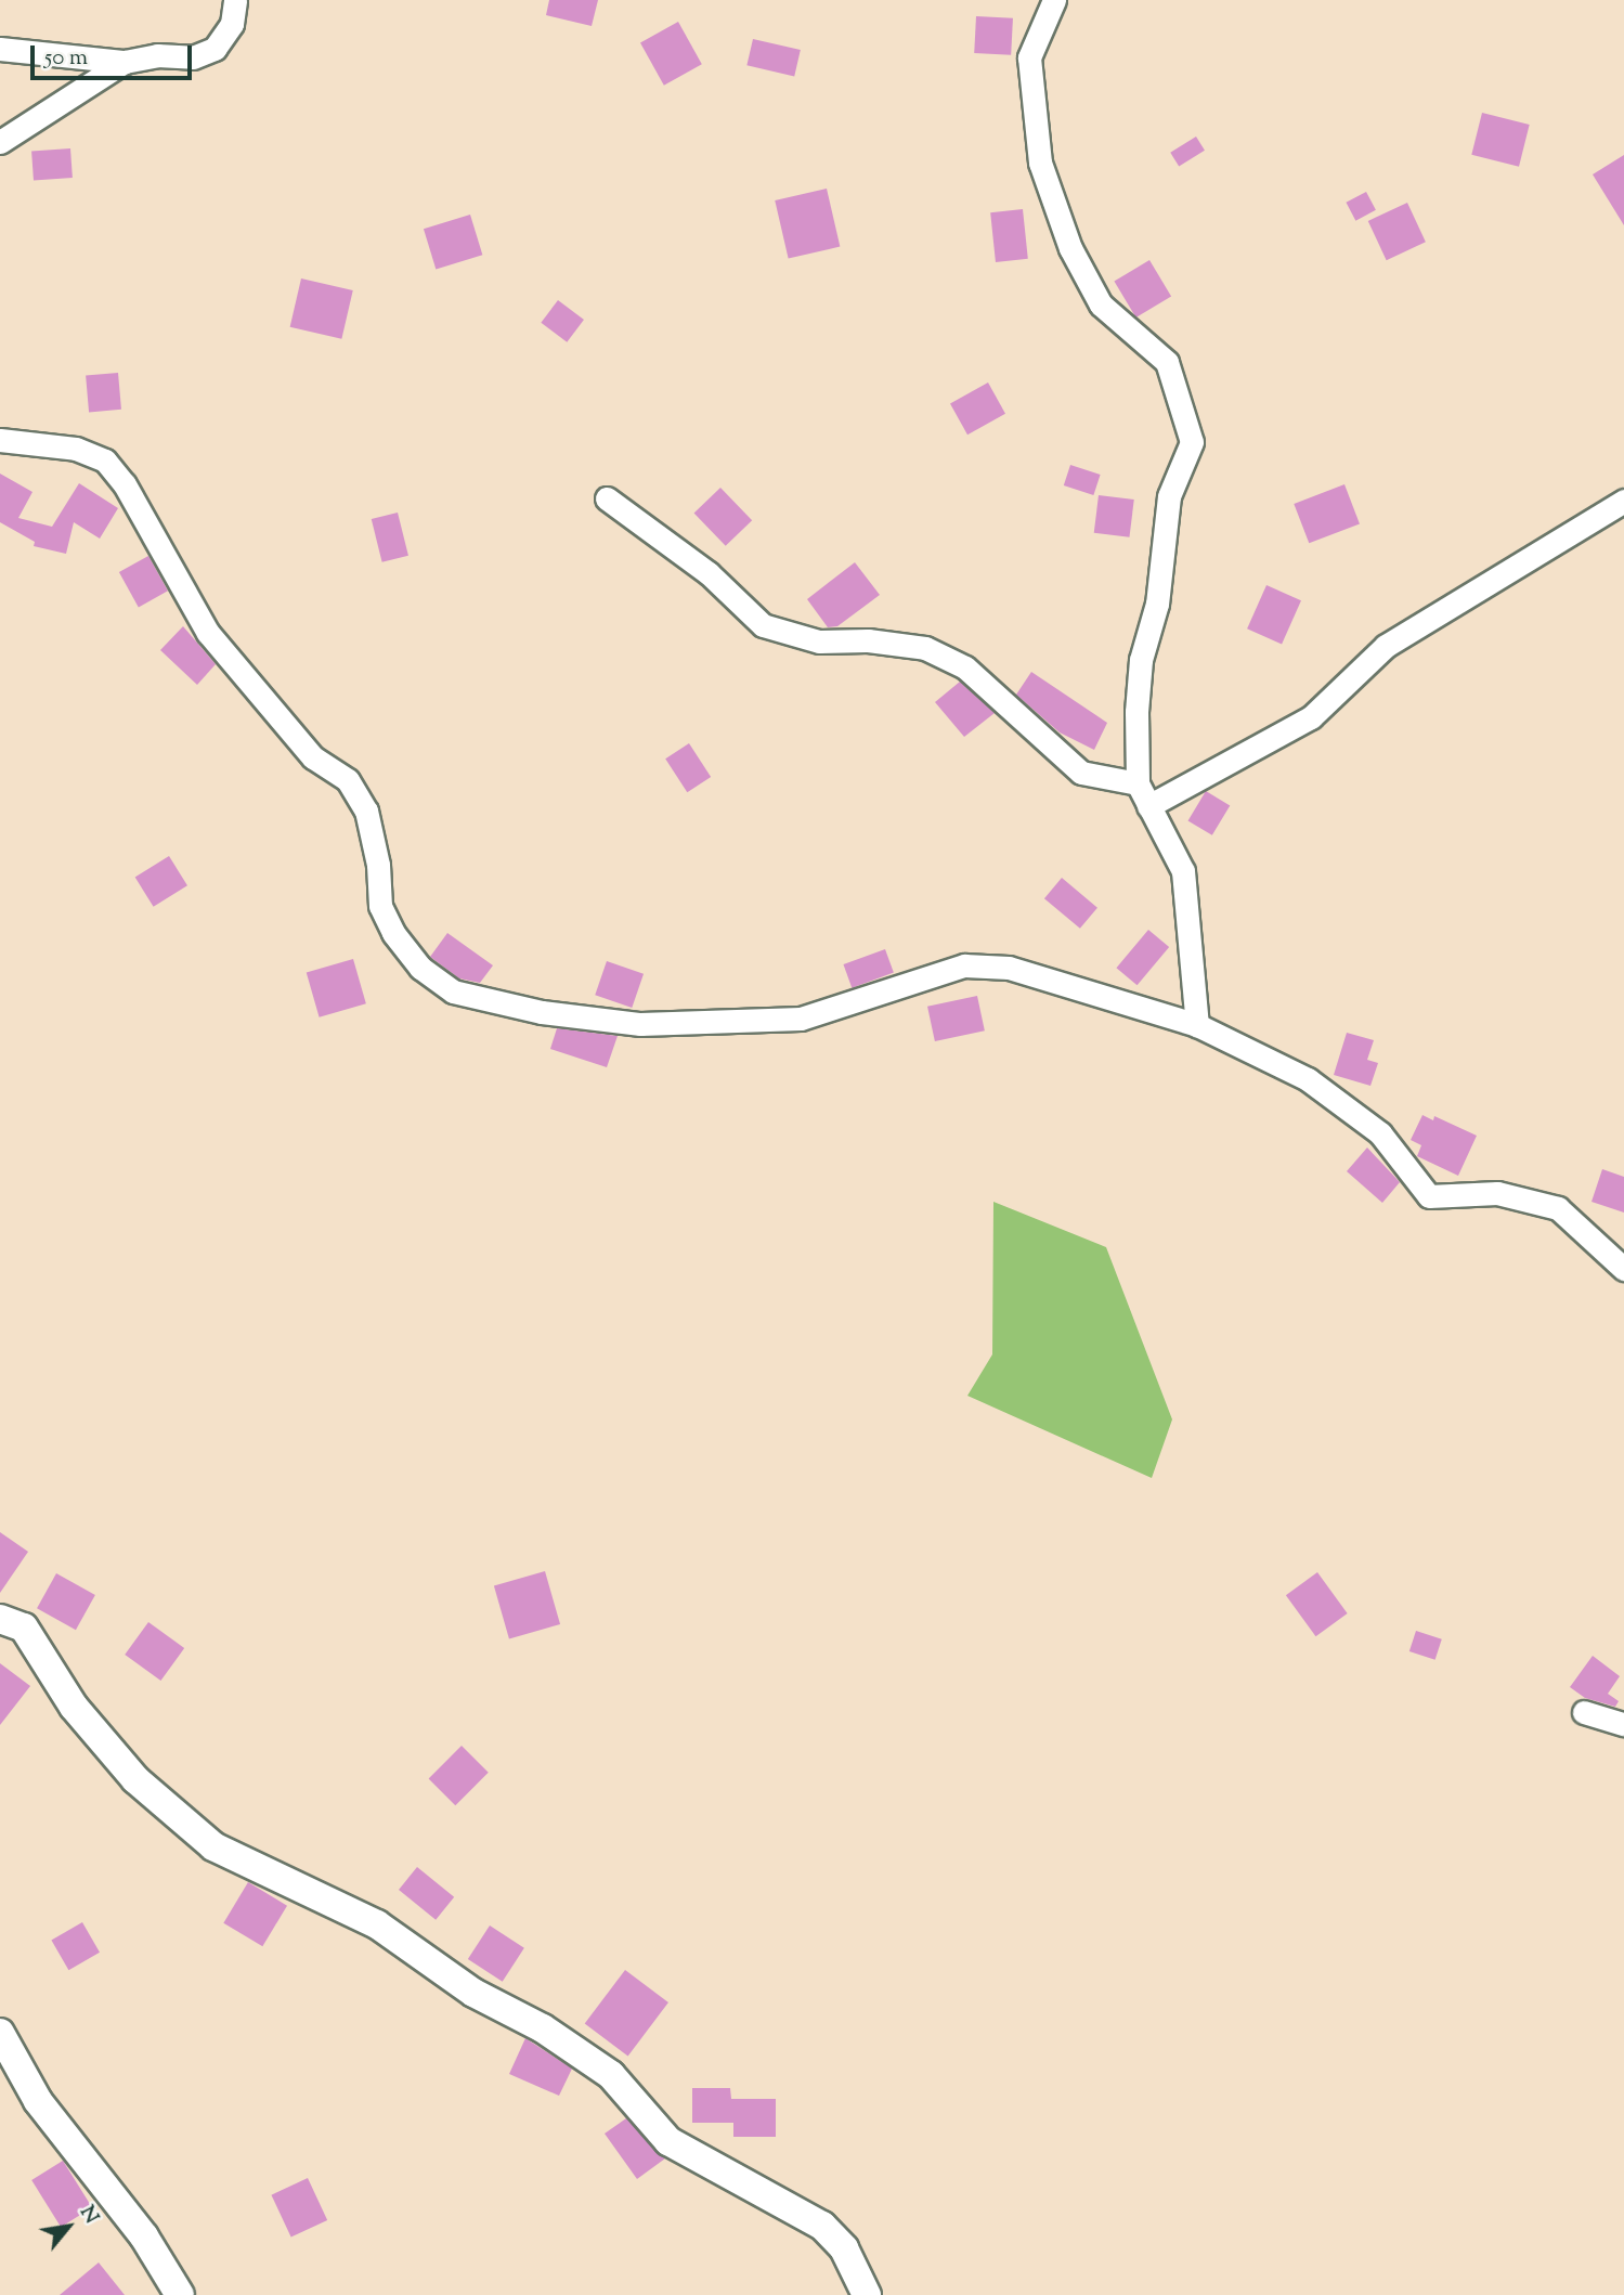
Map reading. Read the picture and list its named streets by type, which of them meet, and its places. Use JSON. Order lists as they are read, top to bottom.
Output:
{
  "scale_bar": "50 m",
  "north": "top right"
}
